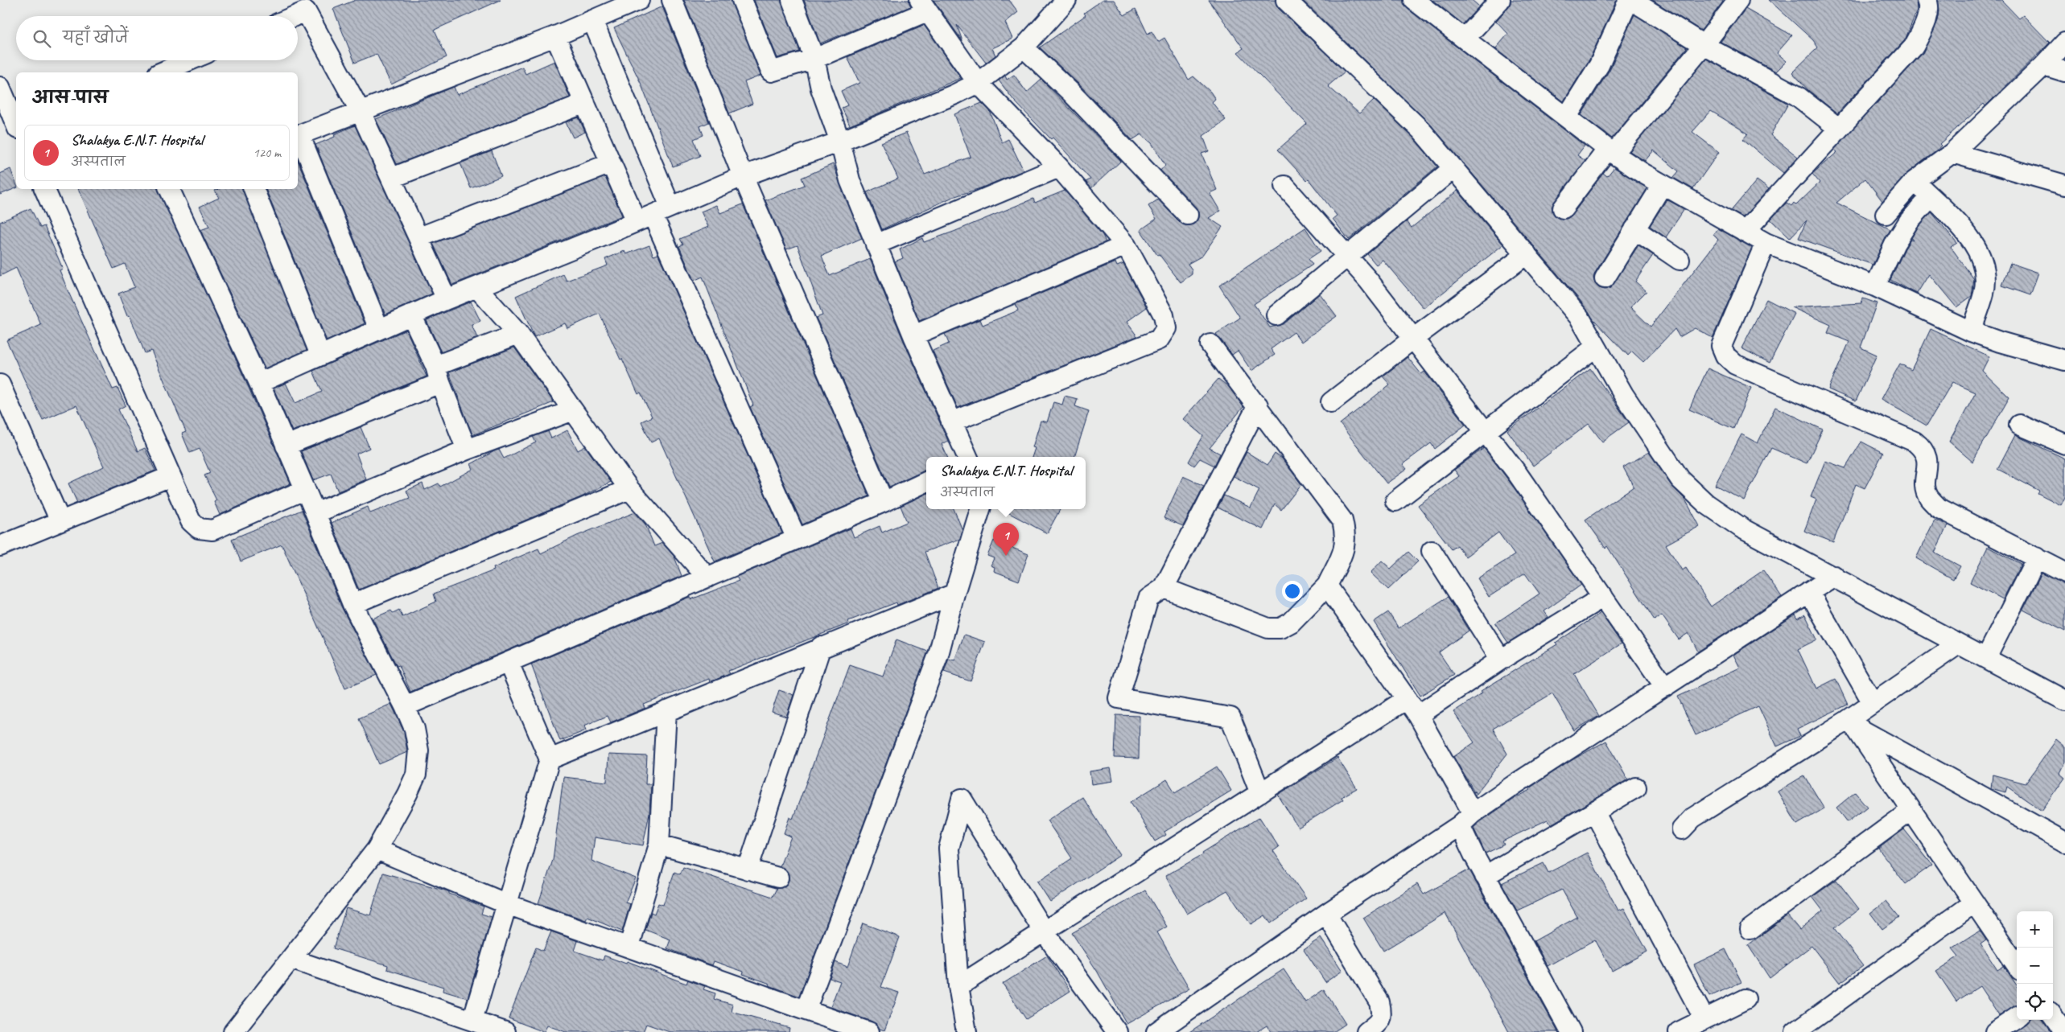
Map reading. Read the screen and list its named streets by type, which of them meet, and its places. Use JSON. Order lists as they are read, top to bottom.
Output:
{
  "page": {
    "search": "यहाँ खोजें",
    "heading": "आस-पास",
    "list": [
      {
        "mark": "1",
        "name": "Shalakya E.N.T. Hospital",
        "note": "अस्पताल",
        "value": "120 m"
      }
    ],
    "popup": ["Shalakya E.N.T. Hospital", "अस्पताल"],
    "pins": "1",
    "map_buttons": ["+", "−"]
  }
}
